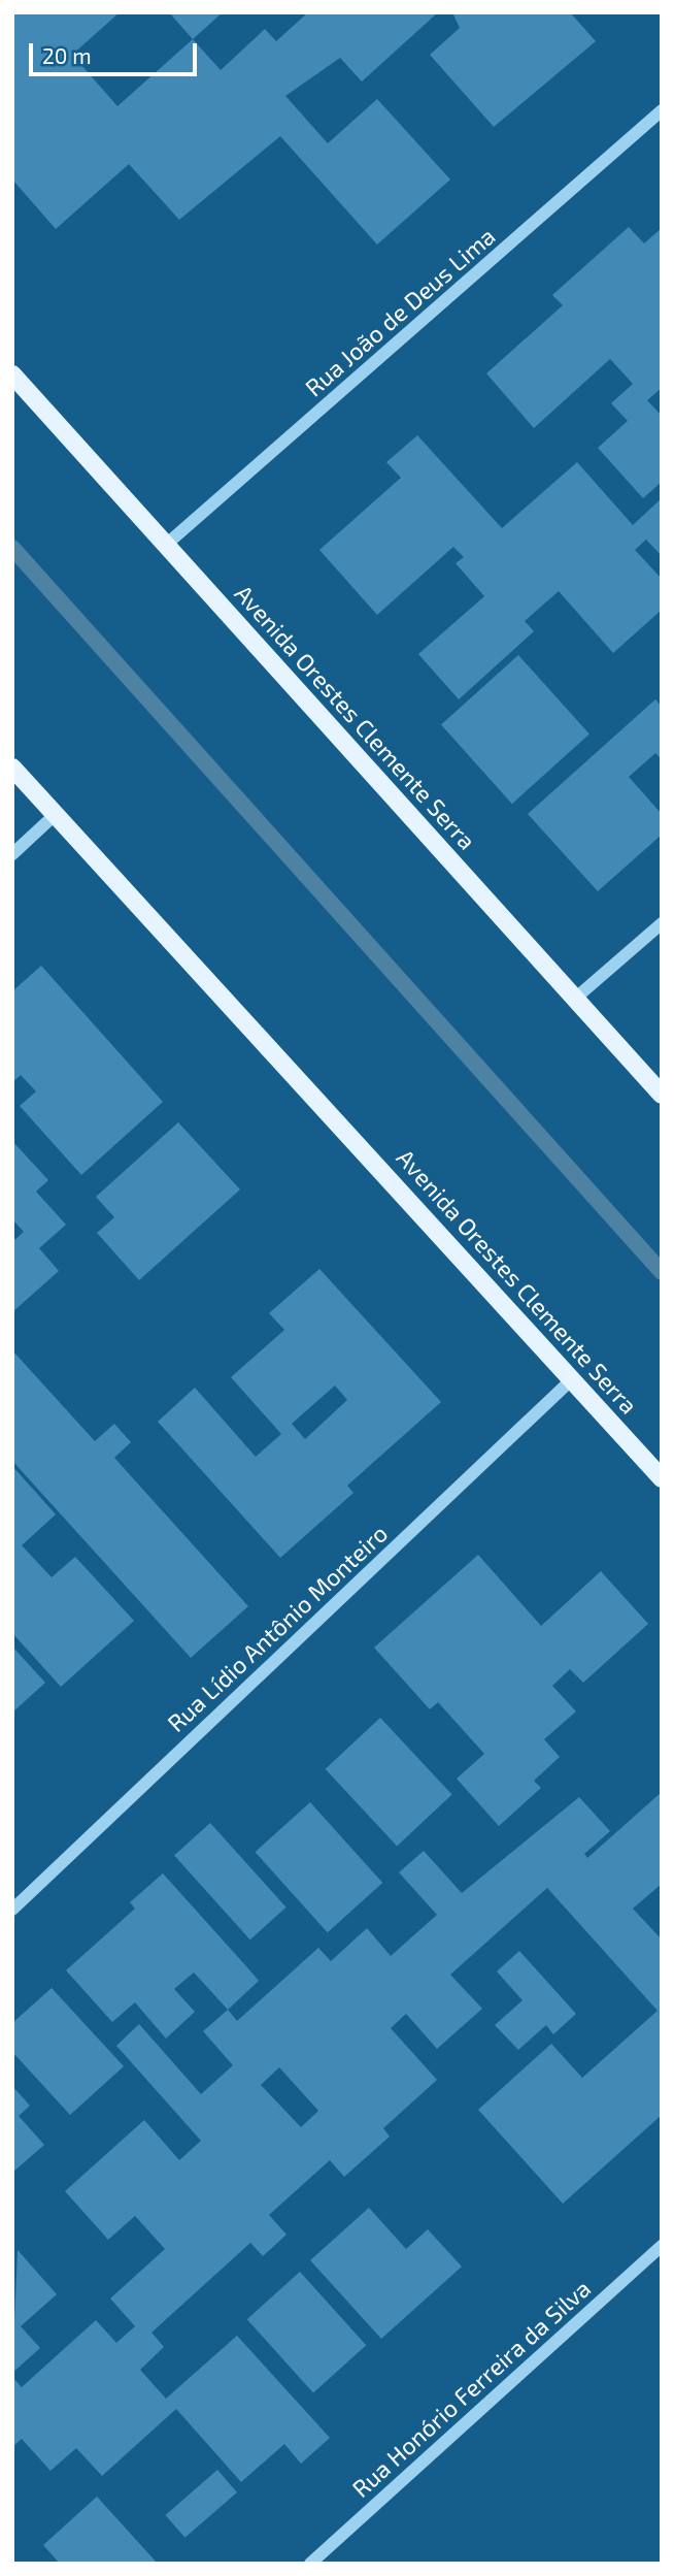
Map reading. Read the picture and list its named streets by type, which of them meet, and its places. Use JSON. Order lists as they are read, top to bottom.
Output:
{
  "streets": {
    "main road": ["Avenida Orestes Clemente Serra"],
    "street": ["Rua João de Deus Lima", "Rua Lídio Antônio Monteiro", "Rua Honório Ferreira da Silva"]
  },
  "crossings": [
    ["Rua João de Deus Lima", "Avenida Orestes Clemente Serra"],
    ["Avenida Orestes Clemente Serra", "Rua Lídio Antônio Monteiro"]
  ],
  "scale_bar": "20 m"
}
